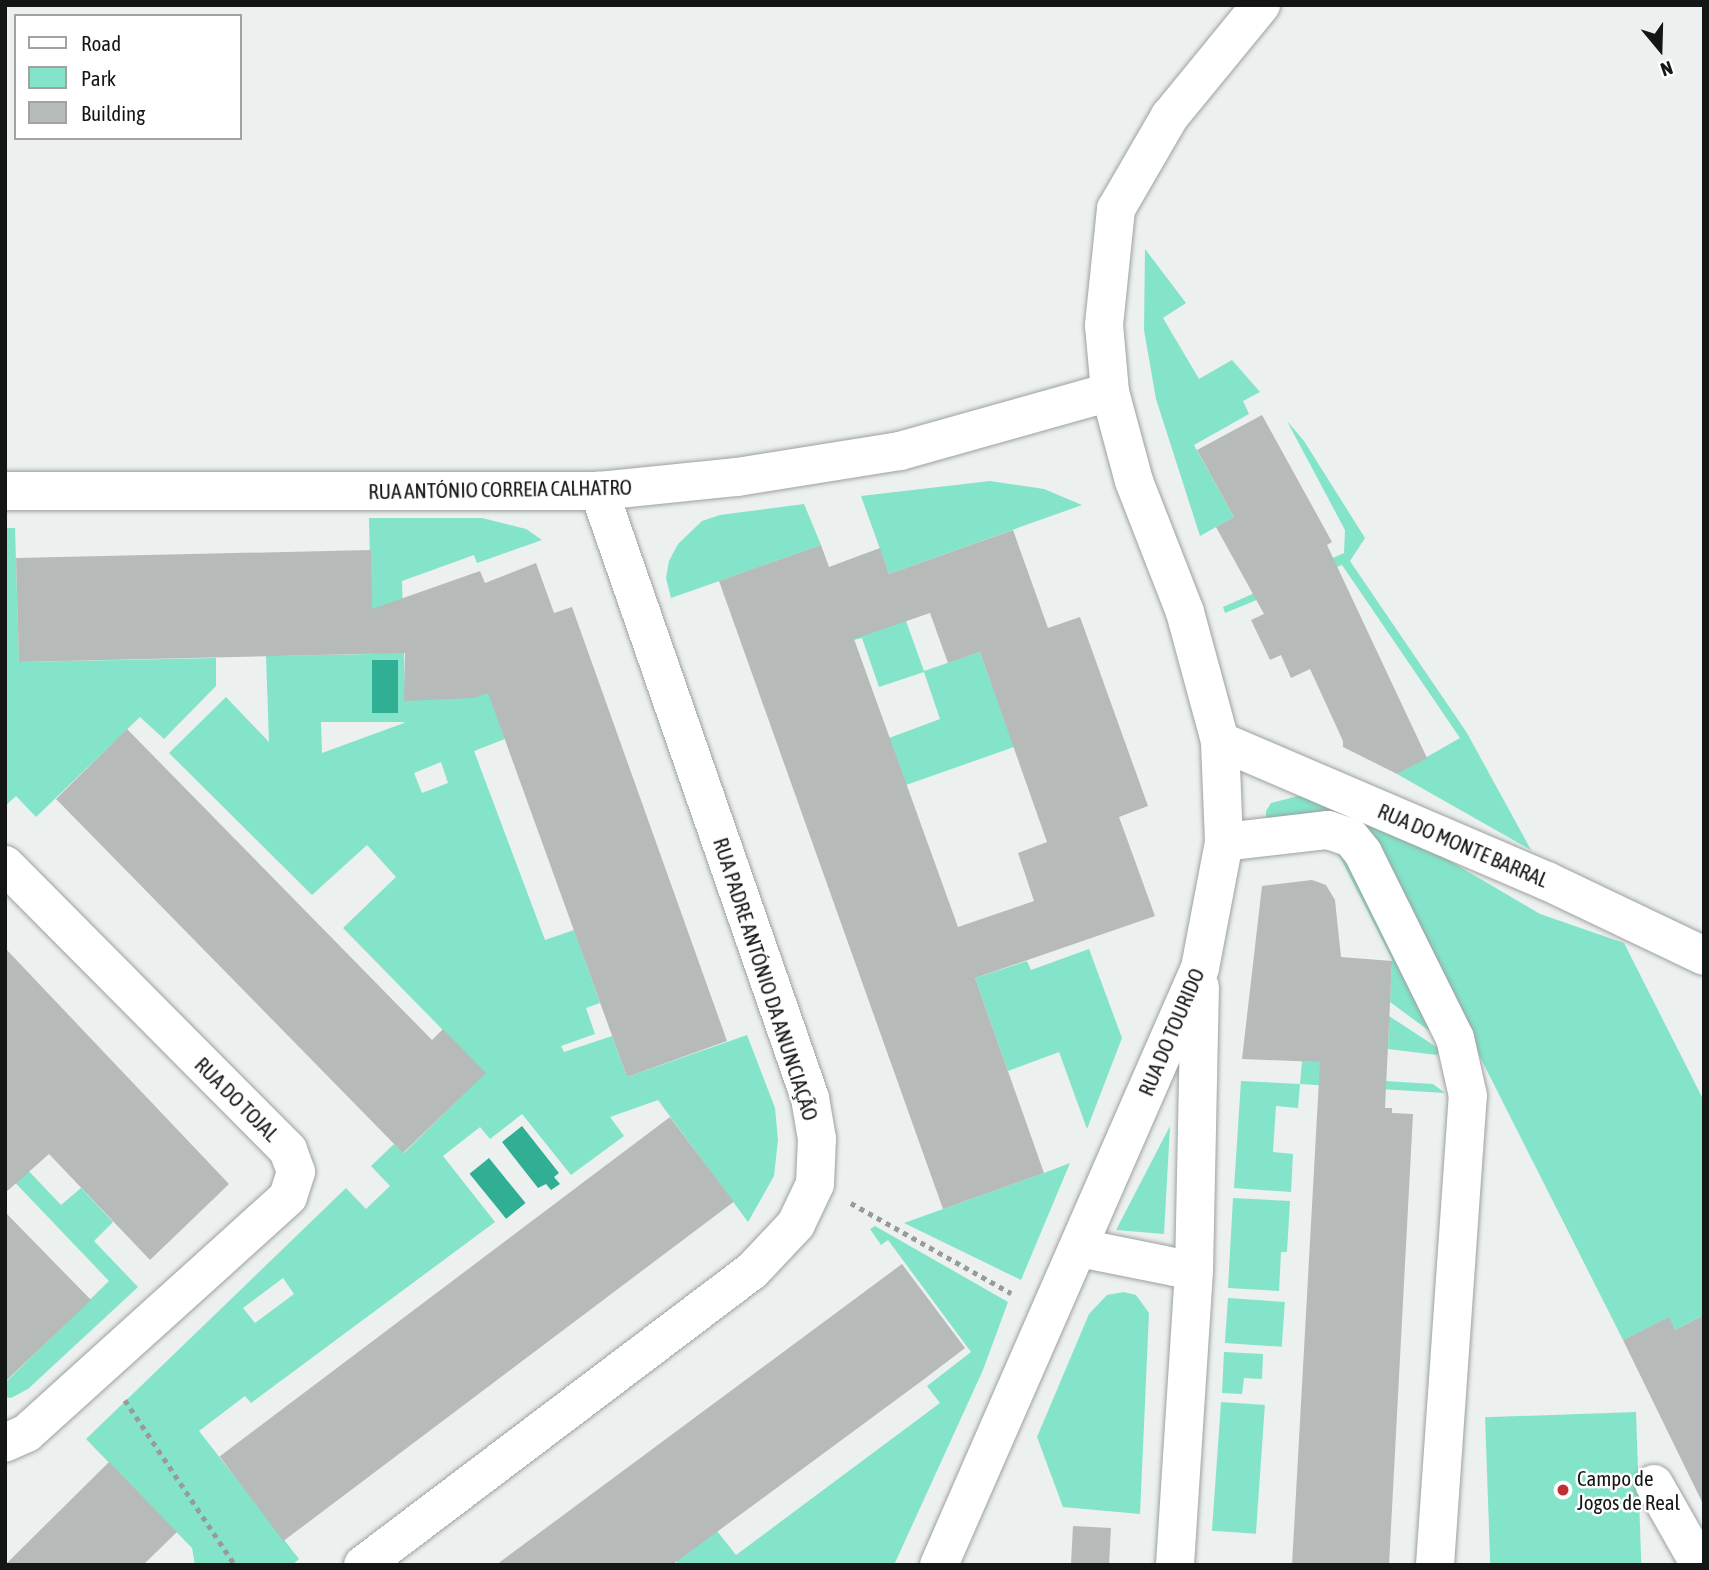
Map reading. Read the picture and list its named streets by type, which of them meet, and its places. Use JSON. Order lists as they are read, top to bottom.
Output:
{
  "streets": {
    "street": [
      "RUA ANTÓNIO CORREIA CALHATRO",
      "RUA DO MONTE BARRAL",
      "RUA PADRE ANTÓNIO DA ANUNCIAÇÃO",
      "RUA DO TOURIDO",
      "RUA DO TOJAL"
    ]
  },
  "crossings": [
    ["RUA ANTÓNIO CORREIA CALHATRO", "RUA PADRE ANTÓNIO DA ANUNCIAÇÃO"],
    ["RUA ANTÓNIO CORREIA CALHATRO", "RUA DO TOURIDO"],
    ["RUA DO MONTE BARRAL", "RUA DO TOURIDO"]
  ],
  "places": ["Campo de Jogos de Real"],
  "legend": ["Road", "Park", "Building"],
  "north": "bottom"
}
